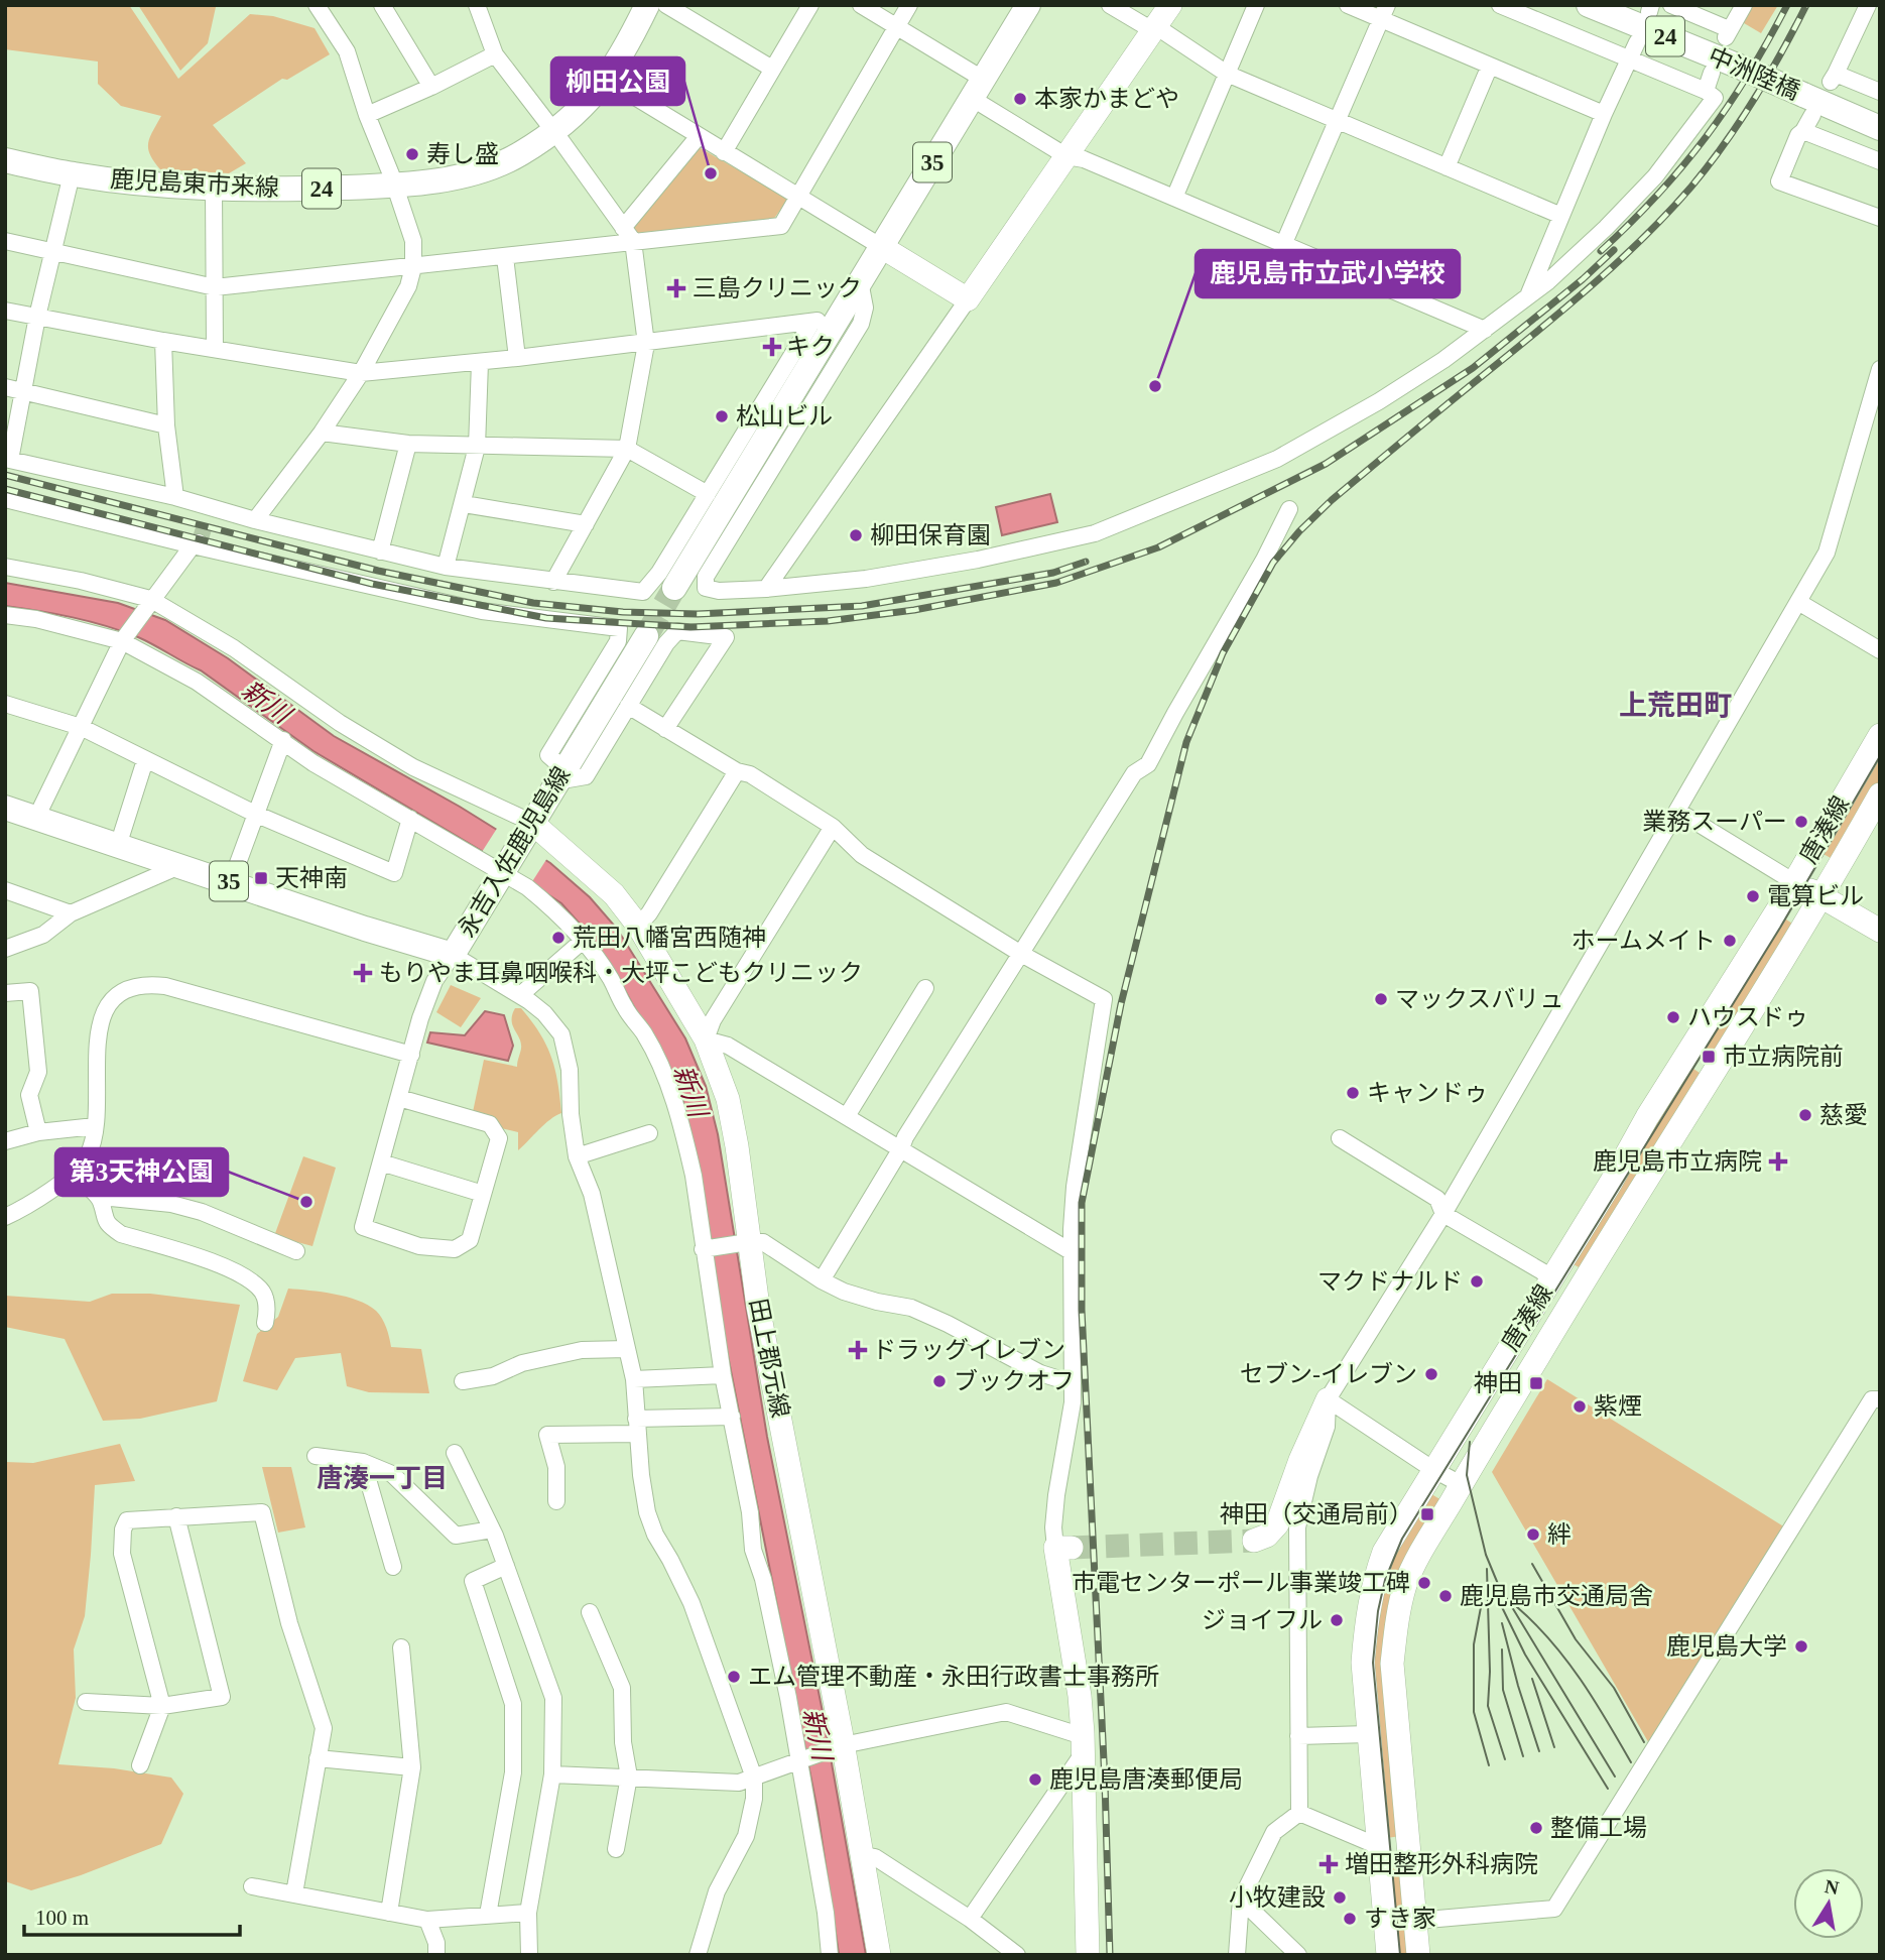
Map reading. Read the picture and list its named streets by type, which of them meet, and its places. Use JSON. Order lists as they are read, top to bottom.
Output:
{
  "streets": {
    "main road": [
      "24",
      "中洲陸橋",
      "35",
      "鹿児島東市来線",
      "永吉入佐鹿児島線"
    ],
    "street": ["唐湊線", "田上郡元線"]
  },
  "crossings": [
    ["永吉入佐鹿児島線", "田上郡元線"]
  ],
  "districts": ["上荒田町", "唐湊一丁目"],
  "water": ["新川"],
  "places": {
    "other": [
      "本家かまどや",
      "寿し盛",
      "柳田公園",
      "鹿児島市立武小学校",
      "松山ビル",
      "柳田保育園",
      "業務スーパー",
      "電算ビル",
      "荒田八幡宮西随神",
      "ホームメイト",
      "マックスバリュ",
      "ハウスドゥ",
      "キャンドゥ",
      "慈愛",
      "第3天神公園",
      "マクドナルド",
      "セブン-イレブン",
      "ブックオフ",
      "紫煙",
      "絆",
      "市電センターポール事業竣工碑",
      "鹿児島市交通局舎",
      "ジョイフル",
      "鹿児島大学",
      "エム管理不動産・永田行政書士事務所",
      "鹿児島唐湊郵便局",
      "整備工場",
      "小牧建設",
      "すき家"
    ],
    "health": [
      "三島クリニック",
      "キク",
      "もりやま耳鼻咽喉科・大坪こどもクリニック",
      "鹿児島市立病院",
      "ドラッグイレブン",
      "増田整形外科病院"
    ],
    "transit": [
      "天神南",
      "市立病院前",
      "神田",
      "神田（交通局前）"
    ]
  },
  "scale_bar": "100 m",
  "north": "top"
}
